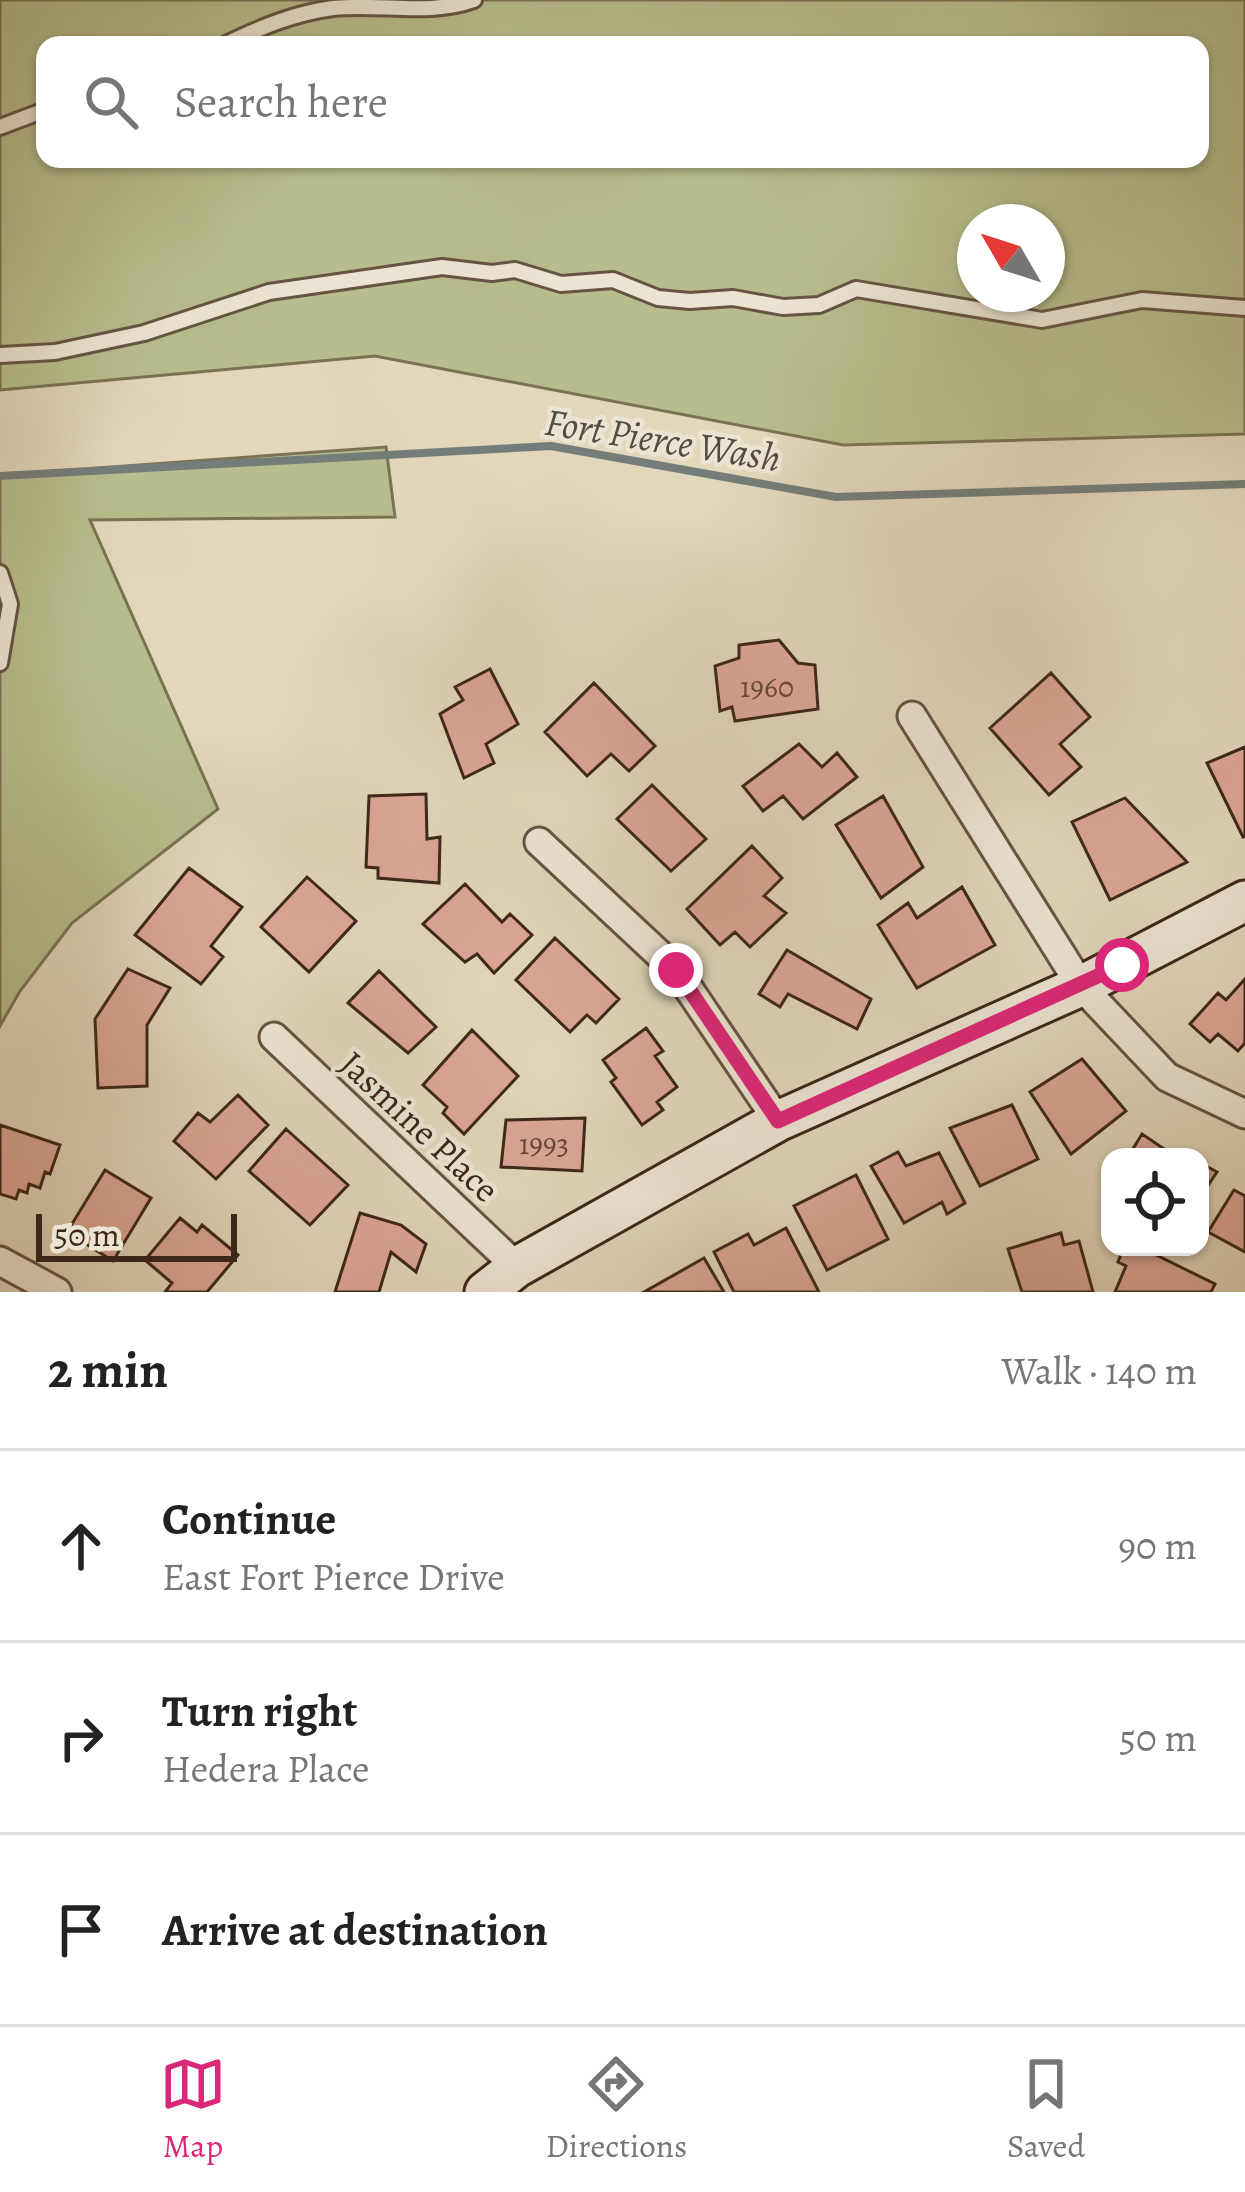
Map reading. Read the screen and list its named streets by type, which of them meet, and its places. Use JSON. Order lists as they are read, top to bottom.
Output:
{
  "streets": {
    "street": ["Jasmine Place"]
  },
  "water": ["Fort Pierce Wash"],
  "house_numbers": ["1960", "1993"],
  "scale_bar": "50 m",
  "north": "top left",
  "page": {
    "search": "Search here",
    "scale": "50 m",
    "heading": ["2 min", "Walk · 140 m"],
    "list": [
      ["Continue", "East Fort Pierce Drive", "90 m"],
      ["Turn right", "Hedera Place", "50 m"],
      "Arrive at destination"
    ],
    "nav": ["Map", "Directions", "Saved"]
  }
}
